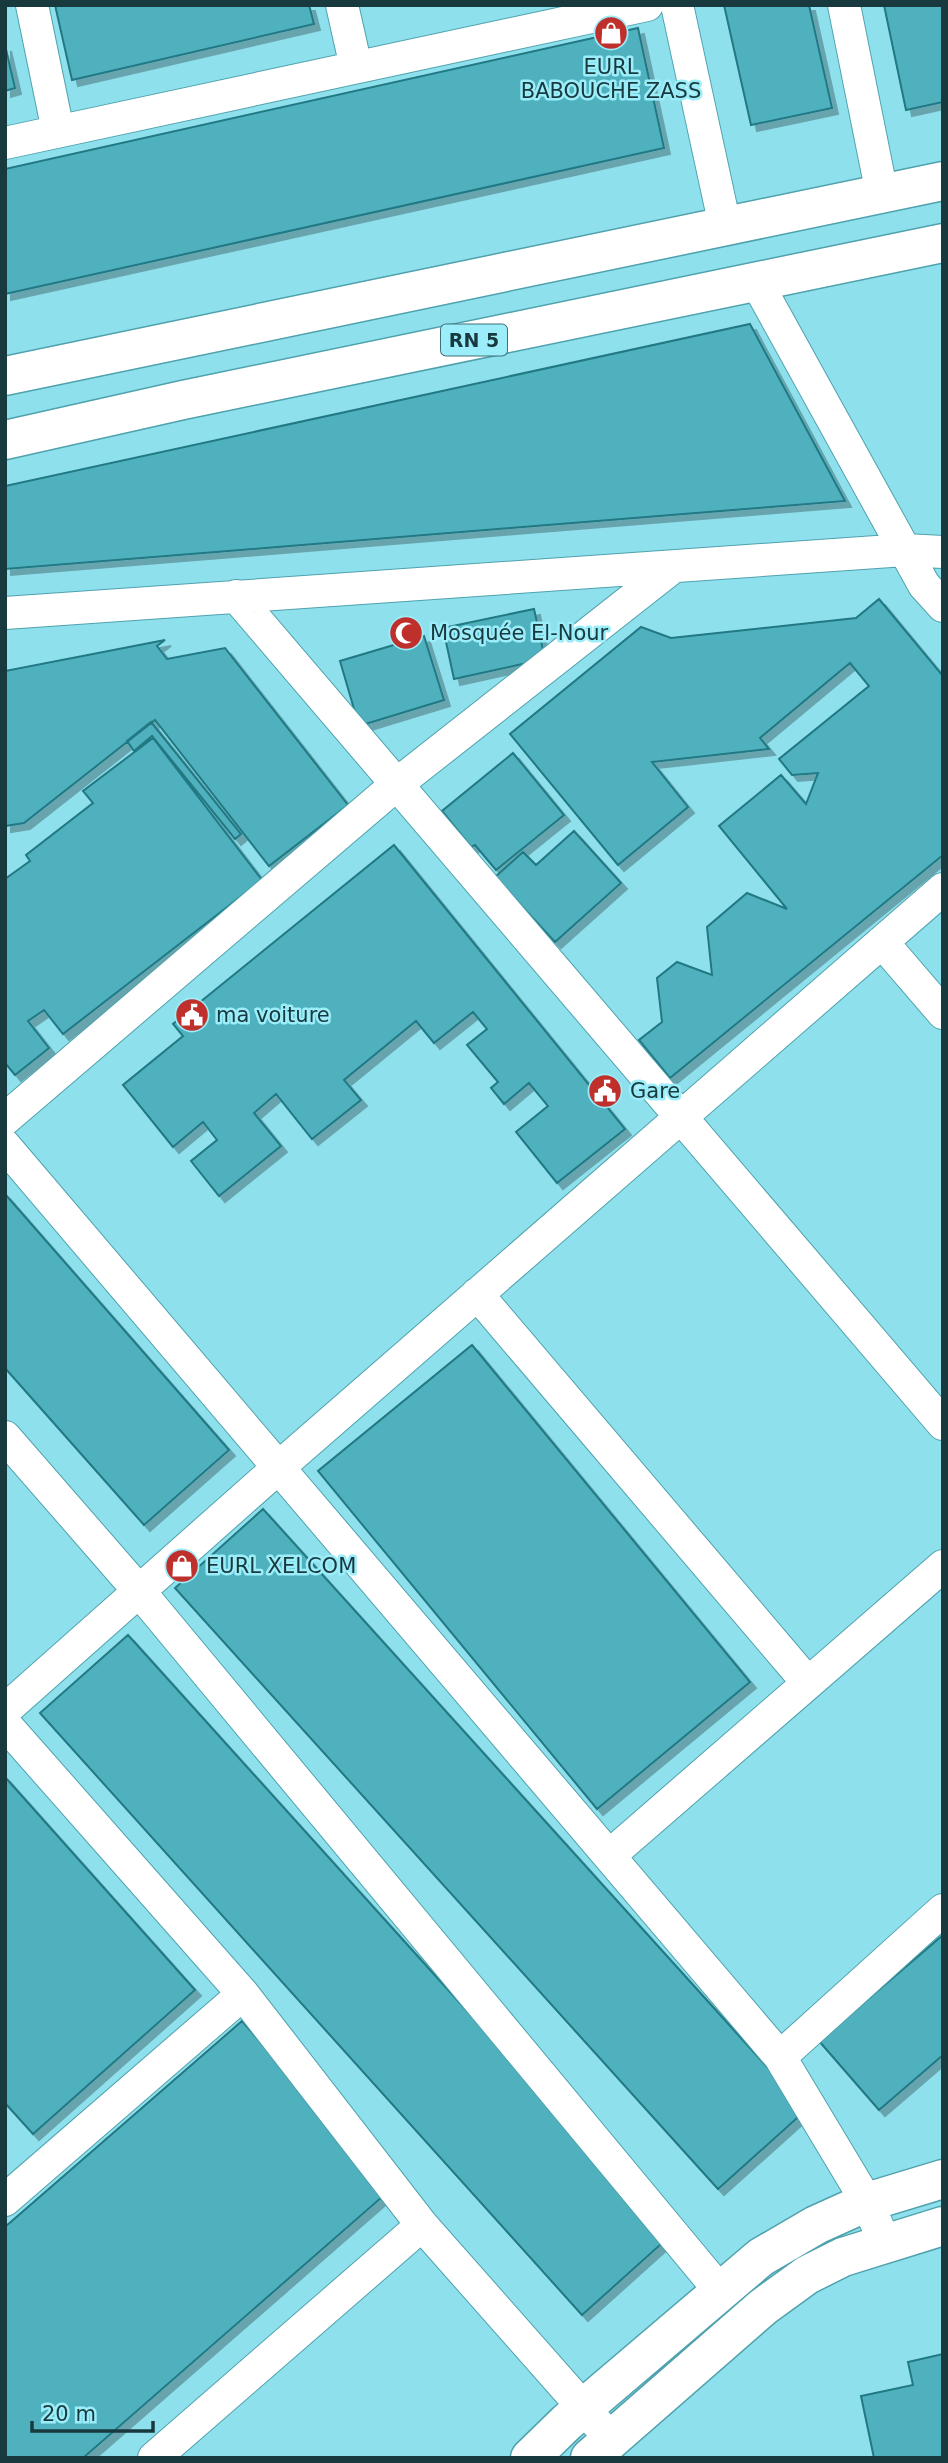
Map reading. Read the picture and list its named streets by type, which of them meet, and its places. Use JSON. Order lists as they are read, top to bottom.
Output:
{
  "streets": {
    "main road": ["RN 5"]
  },
  "places": {
    "shop": ["EURL BABOUCHE ZASS", "EURL XELCOM"],
    "mosque": ["Mosquée El-Nour"],
    "public building": ["ma voiture", "Gare"]
  },
  "scale_bar": "20 m"
}
